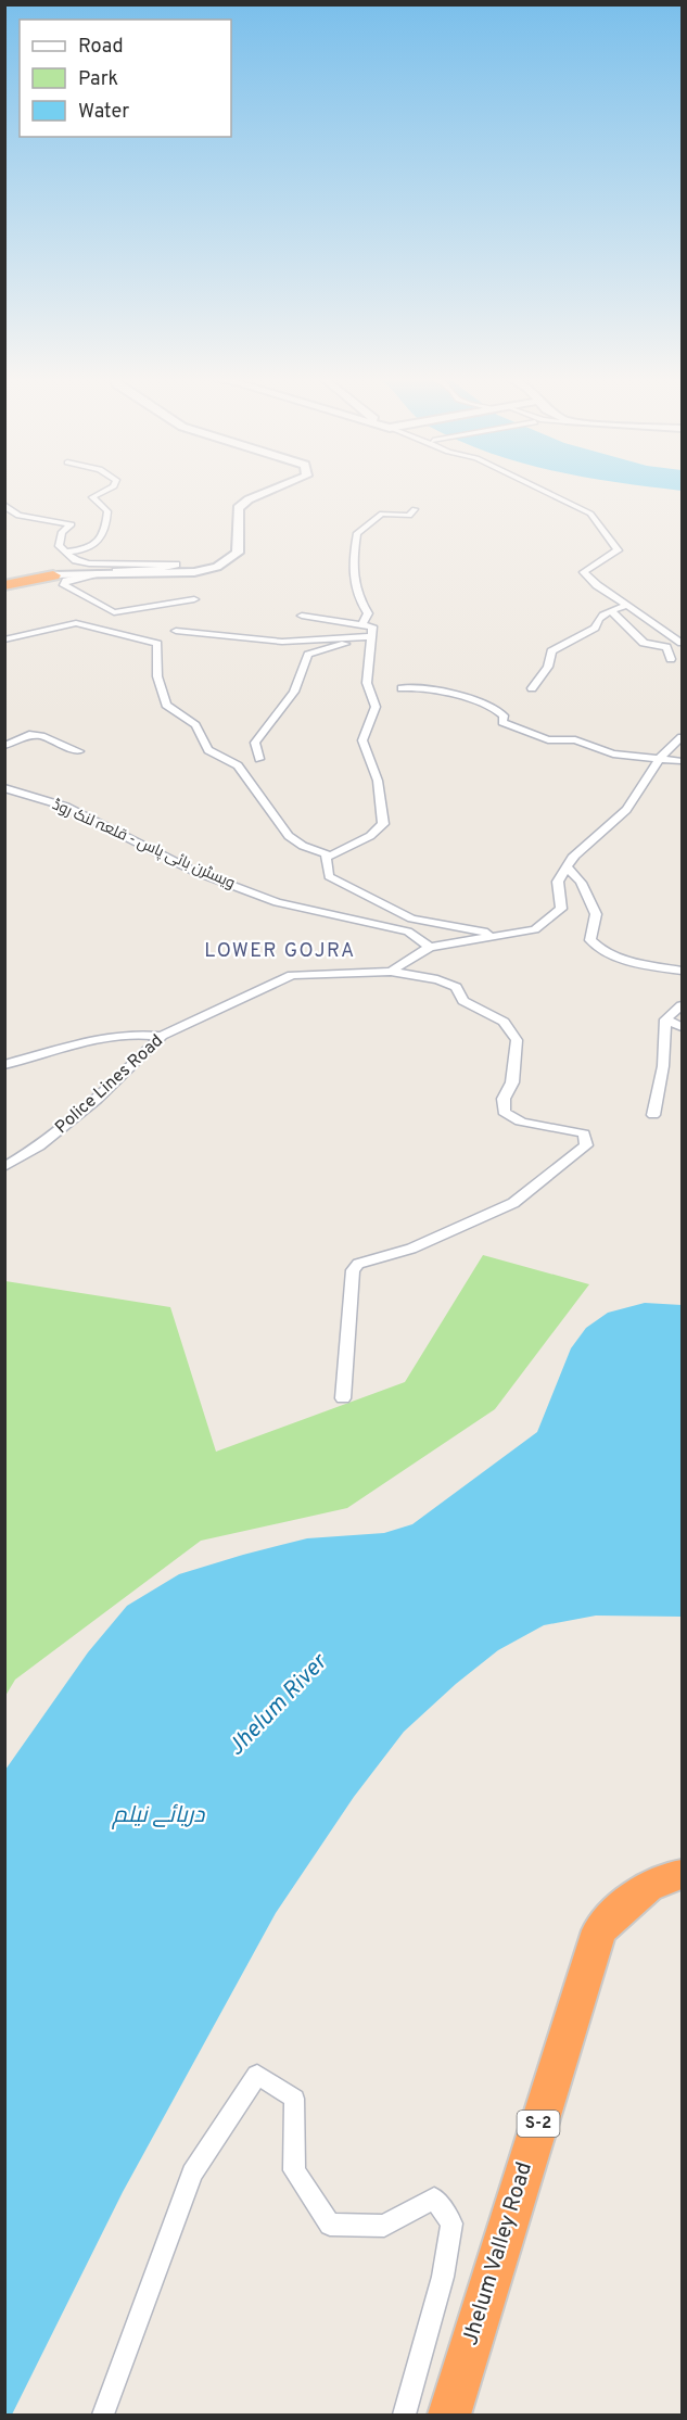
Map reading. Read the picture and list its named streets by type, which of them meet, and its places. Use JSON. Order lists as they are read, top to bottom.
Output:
{
  "streets": {
    "highway": ["S-2", "Jhelum Valley Road"],
    "street": ["ویسٹرن بائی پاس - قلعہ لنک روڈ", "Police Lines Road"]
  },
  "districts": ["LOWER GOJRA"],
  "water": ["Jhelum River", "دریائے نیلم"],
  "legend": ["Road", "Park", "Water"]
}
